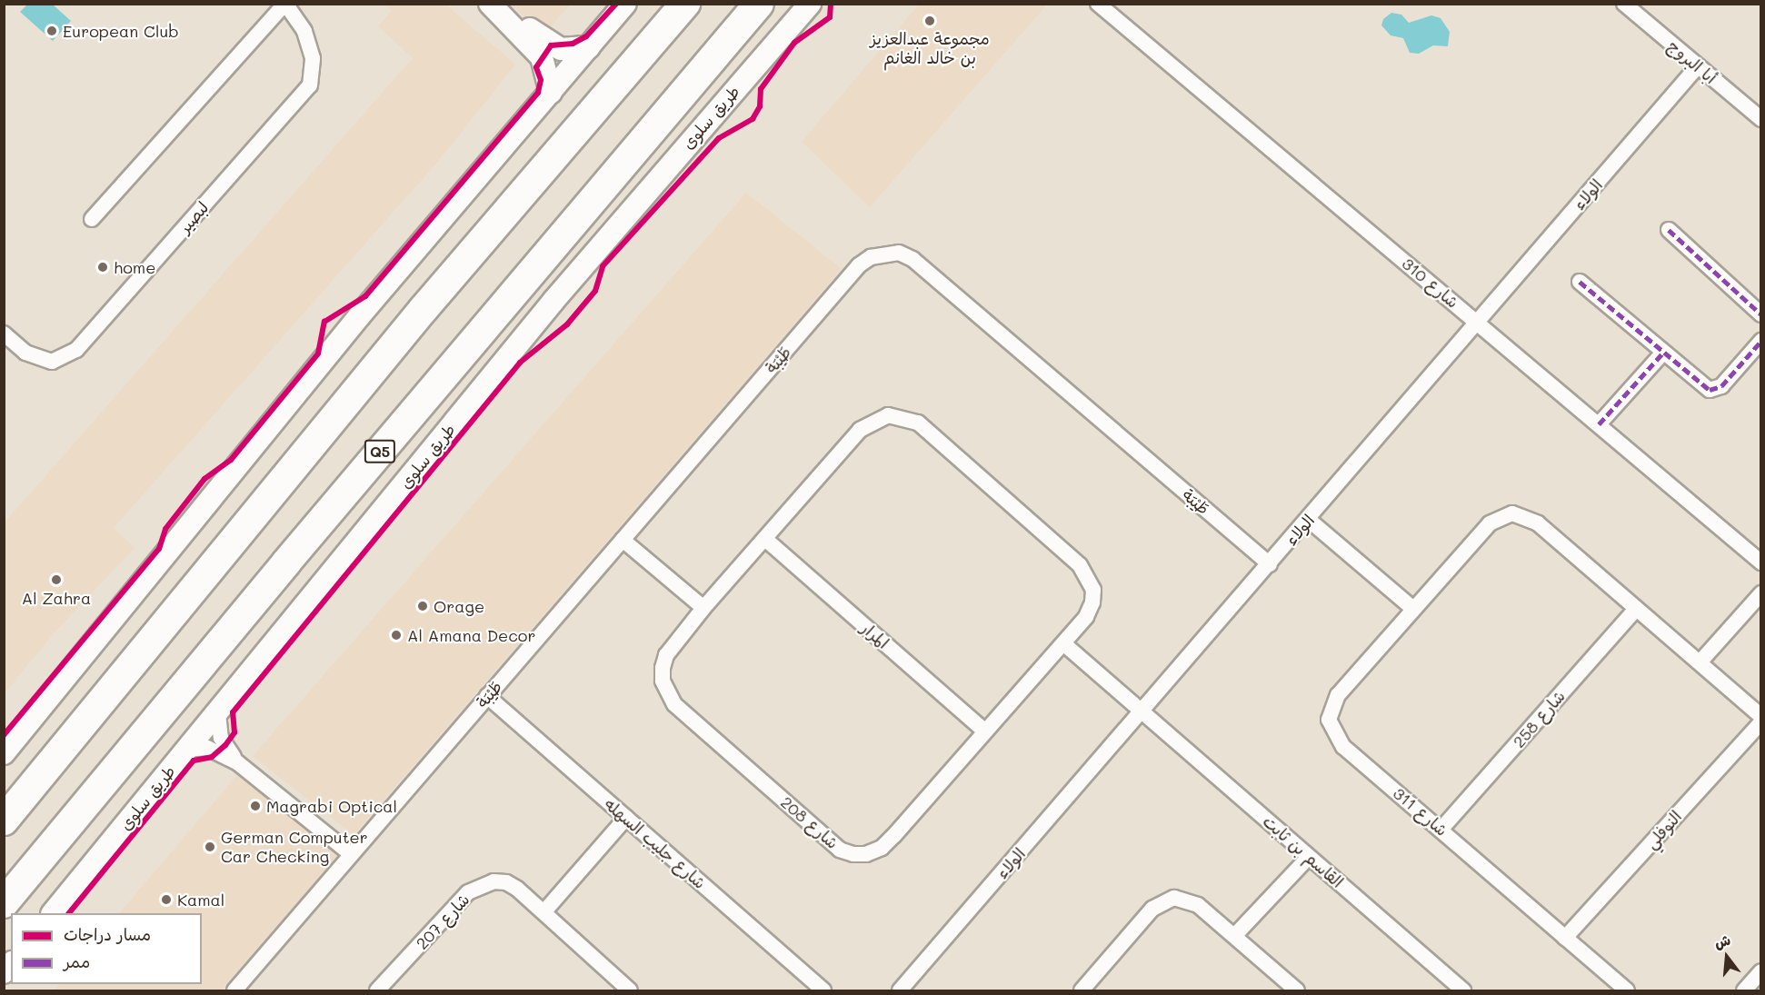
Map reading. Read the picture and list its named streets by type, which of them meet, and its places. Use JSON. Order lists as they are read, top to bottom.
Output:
{
  "streets": {
    "highway": ["Q5"],
    "main road": ["طريق سلوى"],
    "street": [
      "أبا البروج",
      "الولاء",
      "لبصير",
      "شارع 310",
      "طَيْبَة",
      "المرار",
      "شارع 258",
      "شارع 311",
      "شارع 208",
      "النوفلي",
      "شارع جليب السهله",
      "القاسم بن ثابت",
      "شارع 207"
    ]
  },
  "crossings": [
    ["أبا البروج", "الولاء"],
    ["الولاء", "شارع 310"],
    ["الولاء", "طَيْبَة"],
    ["الولاء", "القاسم بن ثابت"],
    ["طَيْبَة", "شارع جليب السهله"],
    ["المرار", "شارع 208"],
    ["شارع 258", "شارع 311"],
    ["شارع 311", "النوفلي"]
  ],
  "places": [
    "مجموعة عبدالعزيز بن خالد الغانم",
    "European Club",
    "home",
    "Al Zahra",
    "Orage",
    "Al Amana Decor",
    "Magrabi Optical",
    "German Computer Car Checking",
    "Kamal"
  ],
  "legend": ["مسار دراجات", "ممر"],
  "north": "top"
}
